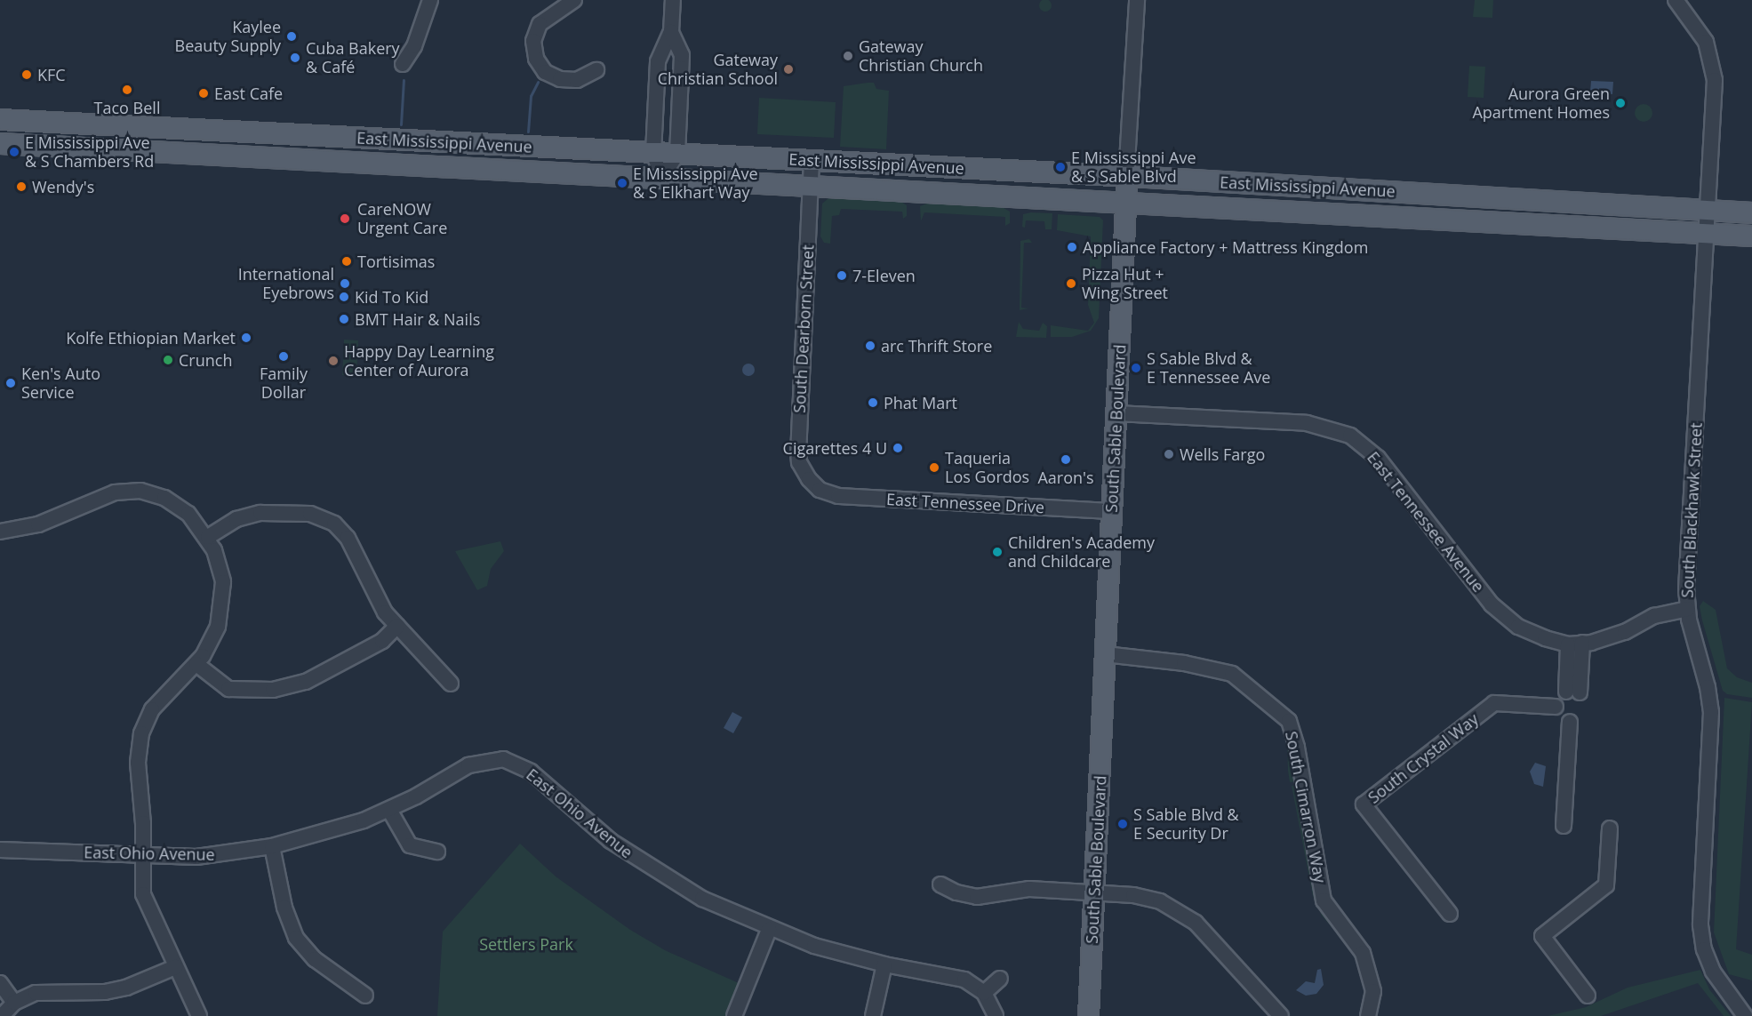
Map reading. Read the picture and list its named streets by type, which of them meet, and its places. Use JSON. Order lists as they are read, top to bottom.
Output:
{
  "streets": {
    "main road": ["East Mississippi Avenue", "South Sable Boulevard"],
    "street": [
      "South Dearborn Street",
      "East Tennessee Drive",
      "South Blackhawk Street",
      "East Tennessee Avenue",
      "South Crystal Way",
      "South Cimarron Way",
      "East Ohio Avenue"
    ]
  },
  "crossings": [
    ["East Mississippi Avenue", "South Dearborn Street"],
    ["East Mississippi Avenue", "South Sable Boulevard"],
    ["East Mississippi Avenue", "South Blackhawk Street"],
    ["South Dearborn Street", "East Tennessee Drive"],
    ["South Sable Boulevard", "East Tennessee Drive"],
    ["South Sable Boulevard", "East Tennessee Avenue"],
    ["South Sable Boulevard", "South Cimarron Way"],
    ["South Blackhawk Street", "East Tennessee Avenue"]
  ],
  "parks": ["Settlers Park"],
  "places": [
    "Kaylee Beauty Supply",
    "Gateway Christian Church",
    "Cuba Bakery & Café",
    "Gateway Christian School",
    "KFC",
    "Taco Bell",
    "East Cafe",
    "Aurora Green Apartment Homes",
    "E Mississippi Ave & S Chambers Rd",
    "E Mississippi Ave & S Sable Blvd",
    "E Mississippi Ave & S Elkhart Way",
    "Wendy's",
    "CareNOW Urgent Care",
    "Appliance Factory + Mattress Kingdom",
    "Tortisimas",
    "7-Eleven",
    "International Eyebrows",
    "Pizza Hut + Wing Street",
    "Kid To Kid",
    "BMT Hair & Nails",
    "Kolfe Ethiopian Market",
    "arc Thrift Store",
    "Family Dollar",
    "Crunch",
    "Happy Day Learning Center of Aurora",
    "S Sable Blvd & E Tennessee Ave",
    "Ken's Auto Service",
    "Phat Mart",
    "Cigarettes 4 U",
    "Wells Fargo",
    "Aaron's",
    "Taqueria Los Gordos",
    "Children's Academy and Childcare",
    "S Sable Blvd & E Security Dr"
  ]
}
